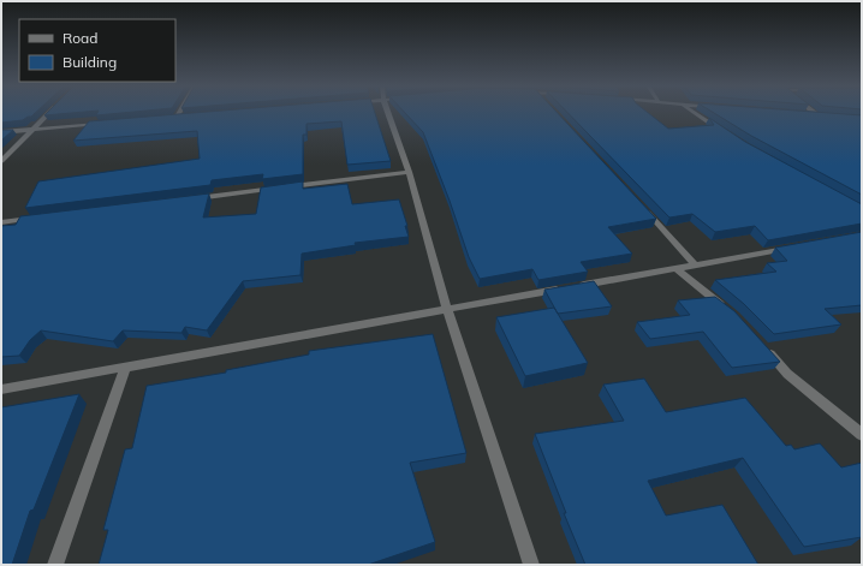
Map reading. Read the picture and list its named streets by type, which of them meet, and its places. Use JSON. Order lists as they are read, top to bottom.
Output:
{
  "legend": ["Road", "Building"]
}
